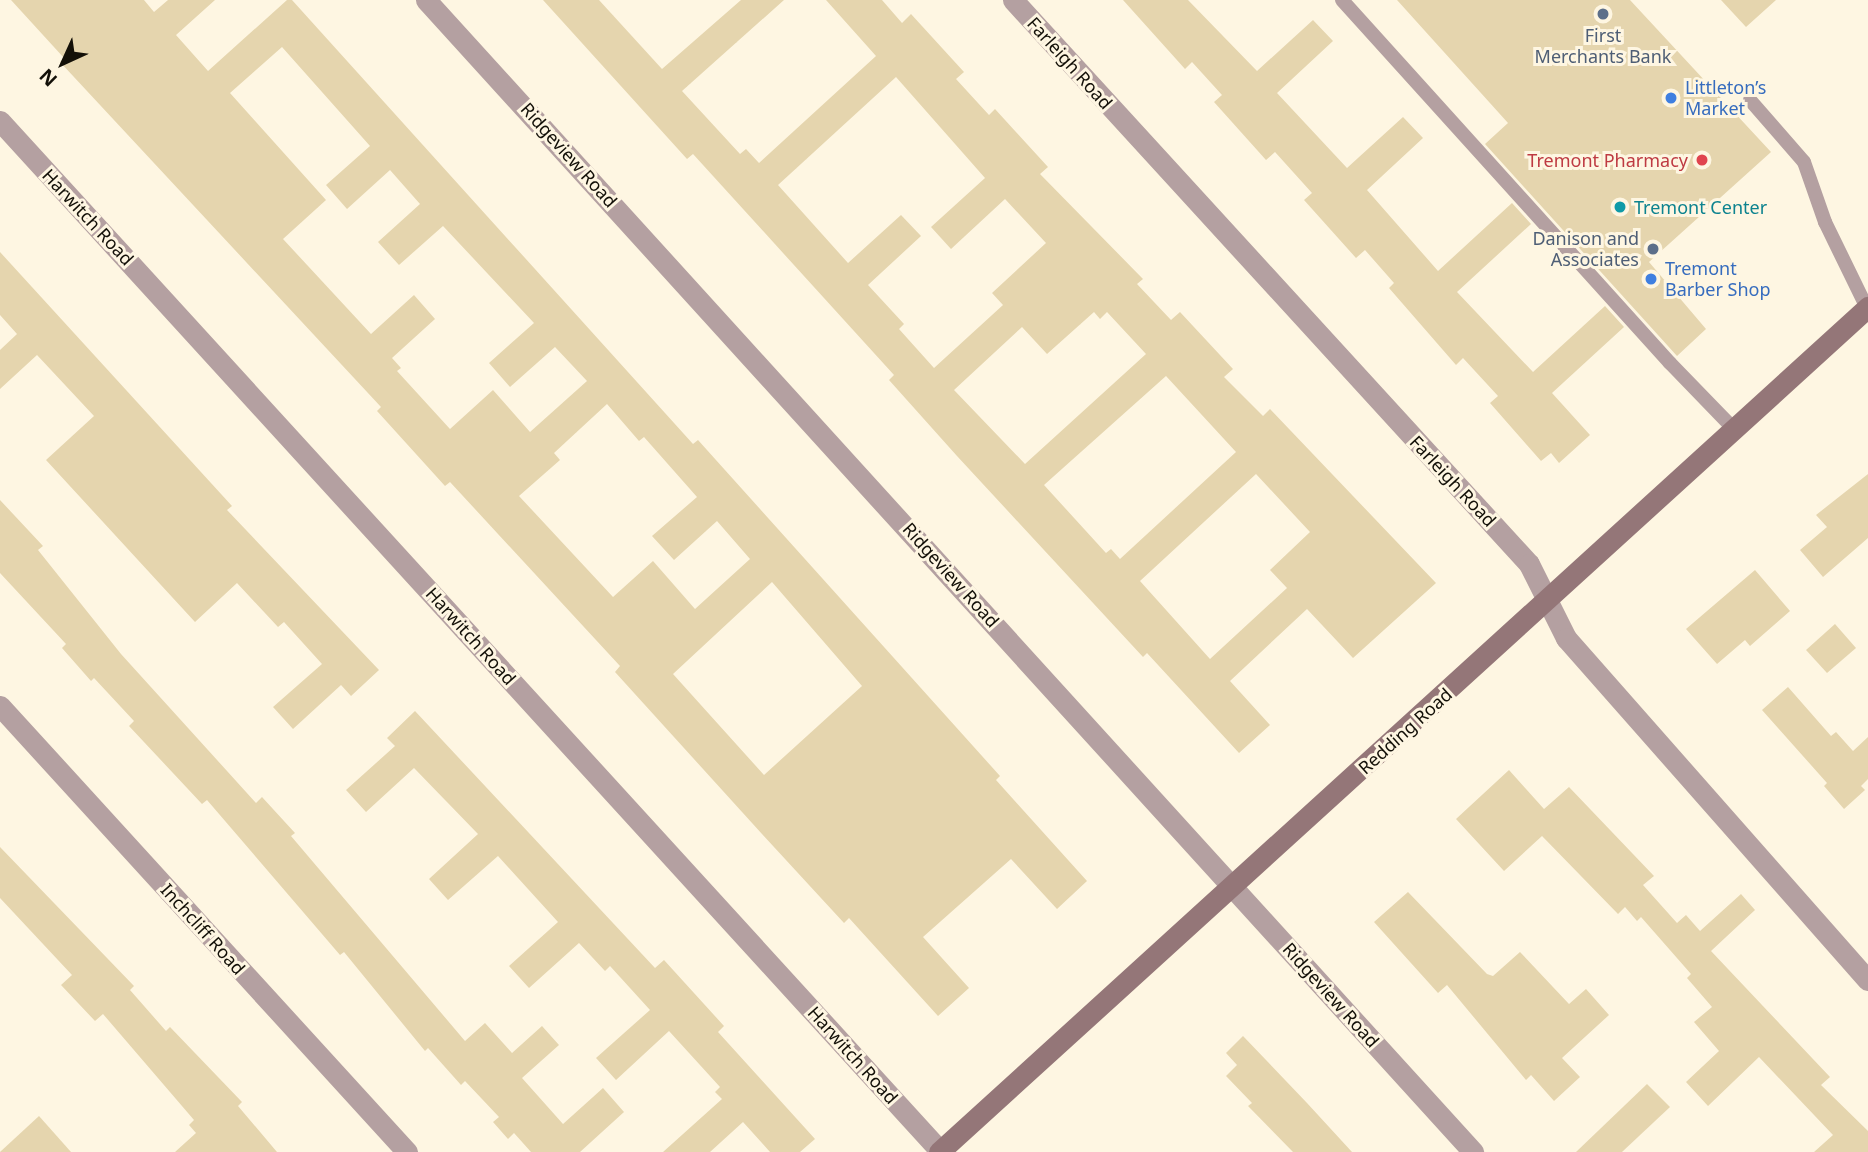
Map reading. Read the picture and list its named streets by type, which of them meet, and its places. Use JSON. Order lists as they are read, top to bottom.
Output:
{
  "streets": {
    "main road": ["Redding Road"],
    "street": [
      "Farleigh Road",
      "Ridgeview Road",
      "Harwitch Road",
      "Inchcliff Road"
    ]
  },
  "crossings": [
    ["Farleigh Road", "Redding Road"],
    ["Ridgeview Road", "Redding Road"],
    ["Harwitch Road", "Redding Road"]
  ],
  "places": [
    "First Merchants Bank",
    "Littleton’s Market",
    "Tremont Pharmacy",
    "Tremont Center",
    "Danison and Associates",
    "Tremont Barber Shop"
  ],
  "north": "bottom left"
}
